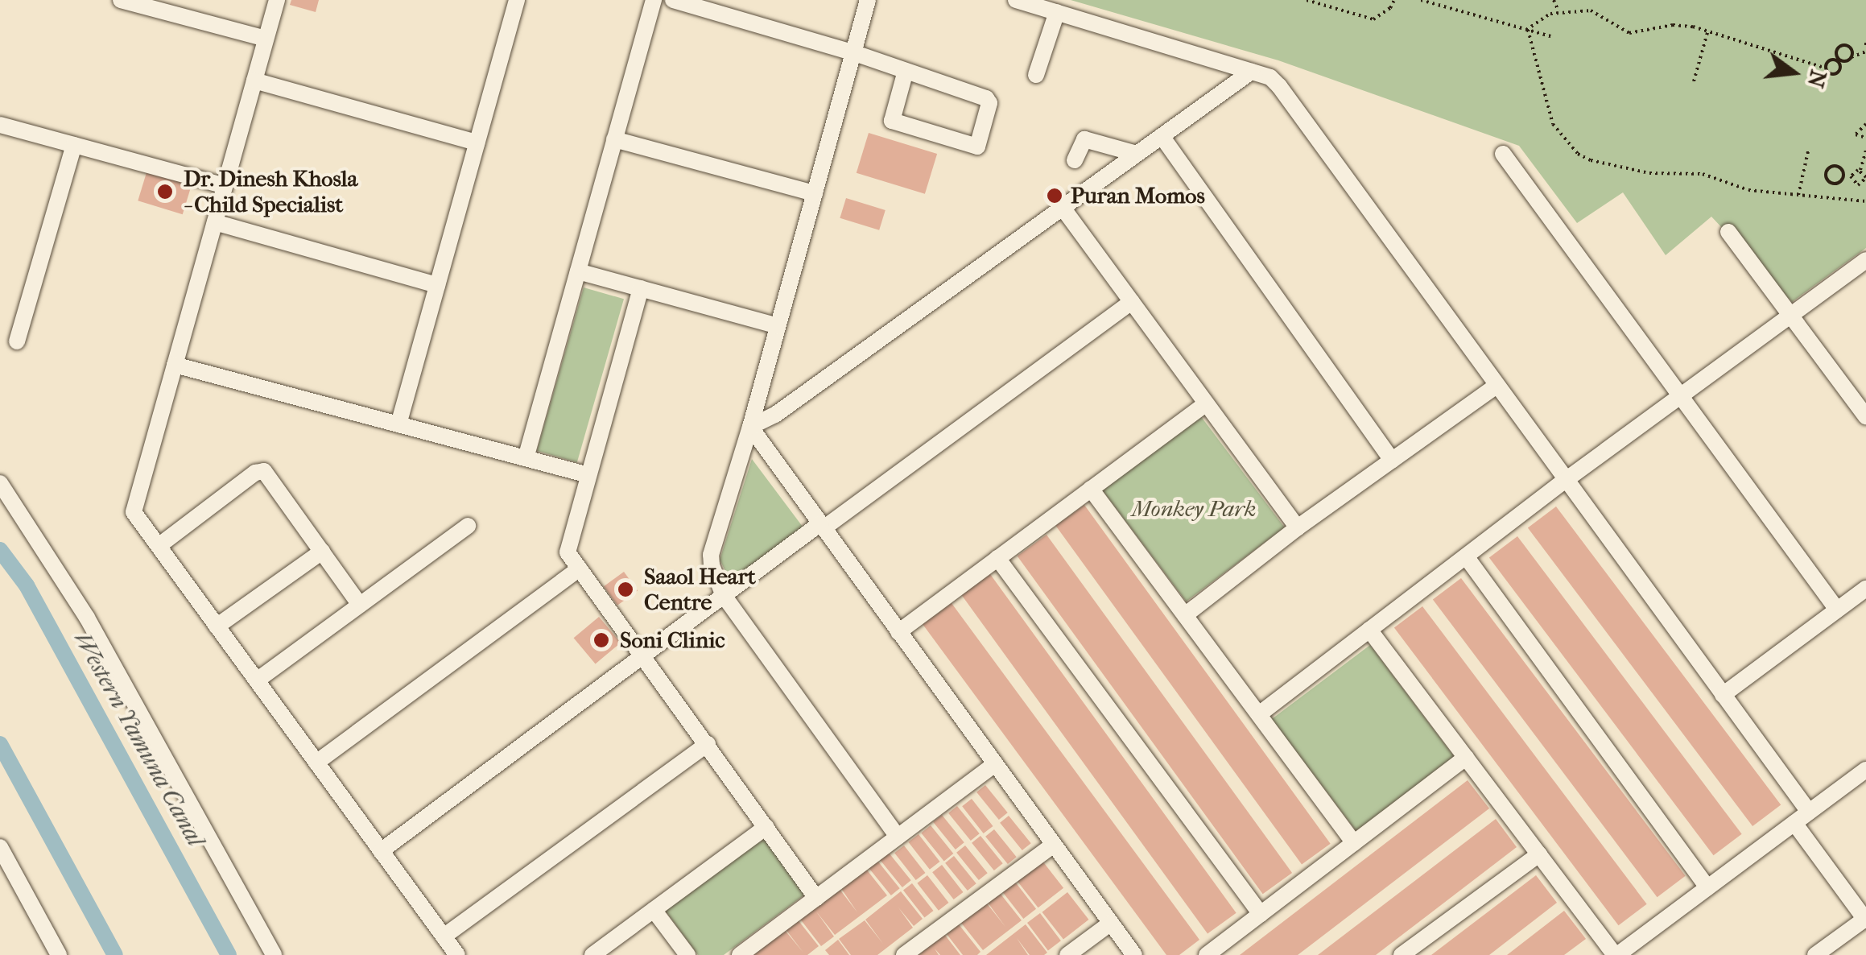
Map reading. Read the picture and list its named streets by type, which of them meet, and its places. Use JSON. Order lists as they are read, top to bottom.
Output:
{
  "water": ["Western Yamuna Canal"],
  "parks": ["Monkey Park"],
  "places": [
    "Dr. Dinesh Khosla - Child Specialist",
    "Puran Momos",
    "Saaol Heart Centre",
    "Soni Clinic"
  ],
  "north": "right"
}
